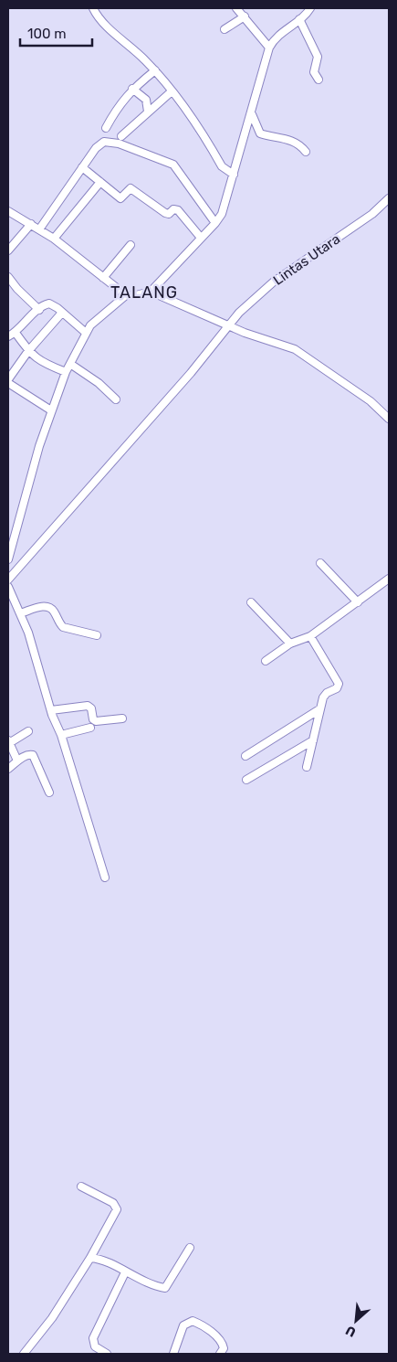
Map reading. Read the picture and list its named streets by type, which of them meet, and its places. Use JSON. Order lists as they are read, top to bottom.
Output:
{
  "streets": {
    "street": ["Lintas Utara"]
  },
  "districts": ["TALANG"],
  "scale_bar": "100 m",
  "north": "bottom left"
}
